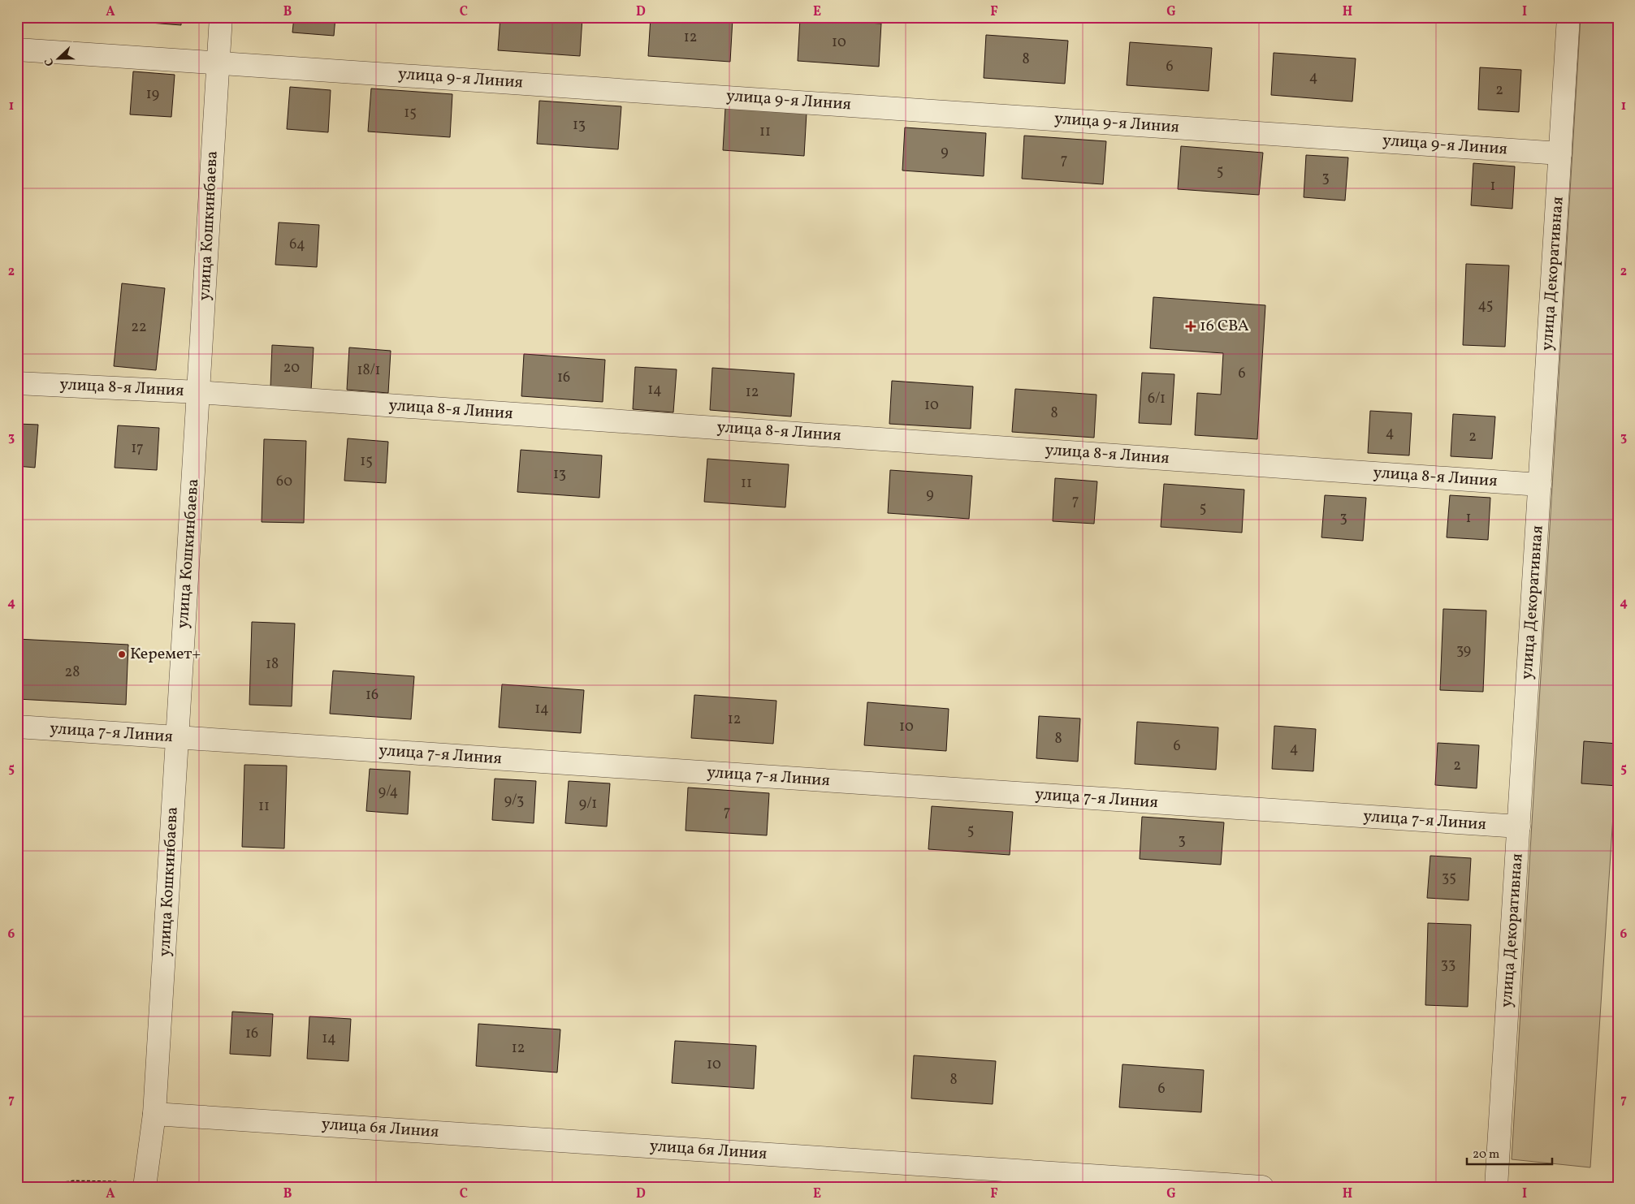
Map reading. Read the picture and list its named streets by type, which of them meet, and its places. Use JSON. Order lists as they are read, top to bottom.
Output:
{
  "streets": {
    "street": [
      "улица 9-я Линия",
      "улица Кошкинбаева",
      "улица Декоративная",
      "улица 8-я Линия",
      "улица 7-я Линия",
      "улица 6я Линия"
    ]
  },
  "crossings": [
    ["улица 9-я Линия", "улица Кошкинбаева"],
    ["улица 9-я Линия", "улица Декоративная"],
    ["улица Кошкинбаева", "улица 8-я Линия"],
    ["улица Кошкинбаева", "улица 7-я Линия"],
    ["улица Кошкинбаева", "улица 6я Линия"],
    ["улица Декоративная", "улица 8-я Линия"],
    ["улица Декоративная", "улица 7-я Линия"]
  ],
  "places": {
    "health": ["16 СВА"],
    "other": ["Керемет+"]
  },
  "house_numbers": [
    "12",
    "10",
    "8",
    "6",
    "4",
    "2",
    "19",
    "15",
    "13",
    "11",
    "9",
    "7",
    "5",
    "3",
    "1",
    "64",
    "45",
    "22",
    "20",
    "18/1",
    "6",
    "16",
    "14",
    "12",
    "6/1",
    "10",
    "8",
    "4",
    "2",
    "17",
    "15",
    "13",
    "60",
    "11",
    "9",
    "7",
    "5",
    "3",
    "1",
    "39",
    "18",
    "28",
    "16",
    "14",
    "12",
    "10",
    "8",
    "6",
    "4",
    "2",
    "9/4",
    "9/3",
    "9/1",
    "11",
    "7",
    "5",
    "3",
    "35",
    "33",
    "16",
    "14",
    "12",
    "10",
    "8",
    "6"
  ],
  "scale_bar": "20 m",
  "north": "left",
  "grid": {
    "columns": [
      "A",
      "B",
      "C",
      "D",
      "E",
      "F",
      "G",
      "H",
      "I"
    ],
    "rows": [
      "1",
      "2",
      "3",
      "4",
      "5",
      "6",
      "7"
    ]
  }
}
